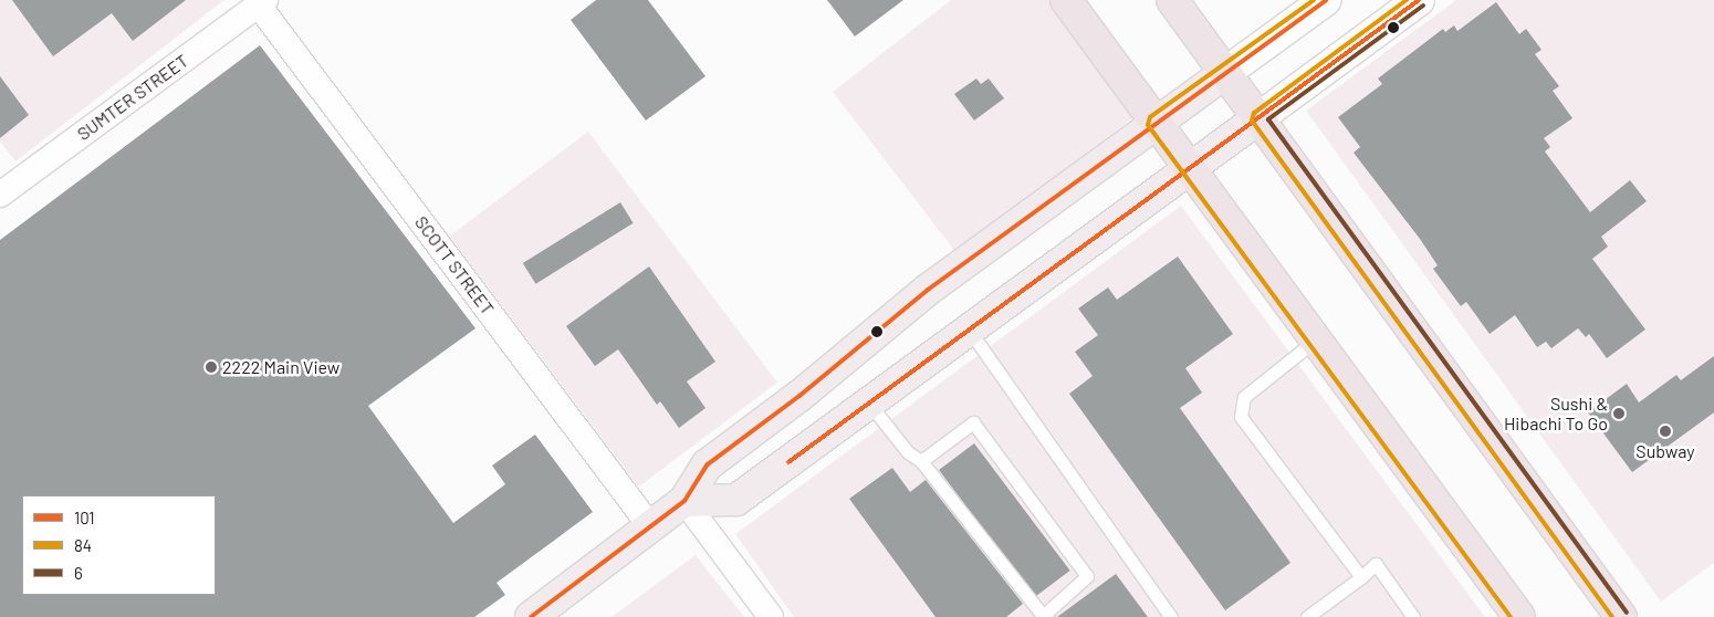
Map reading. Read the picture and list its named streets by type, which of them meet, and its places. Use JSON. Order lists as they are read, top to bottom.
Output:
{
  "streets": {
    "street": ["SUMTER STREET", "SCOTT STREET"]
  },
  "crossings": [
    ["SUMTER STREET", "SCOTT STREET"]
  ],
  "places": ["2222 Main View", "Sushi & Hibachi To Go", "Subway"],
  "lines": ["transit line 101", "transit line 84", "transit line 6"],
  "legend": ["101", "84", "6"]
}
